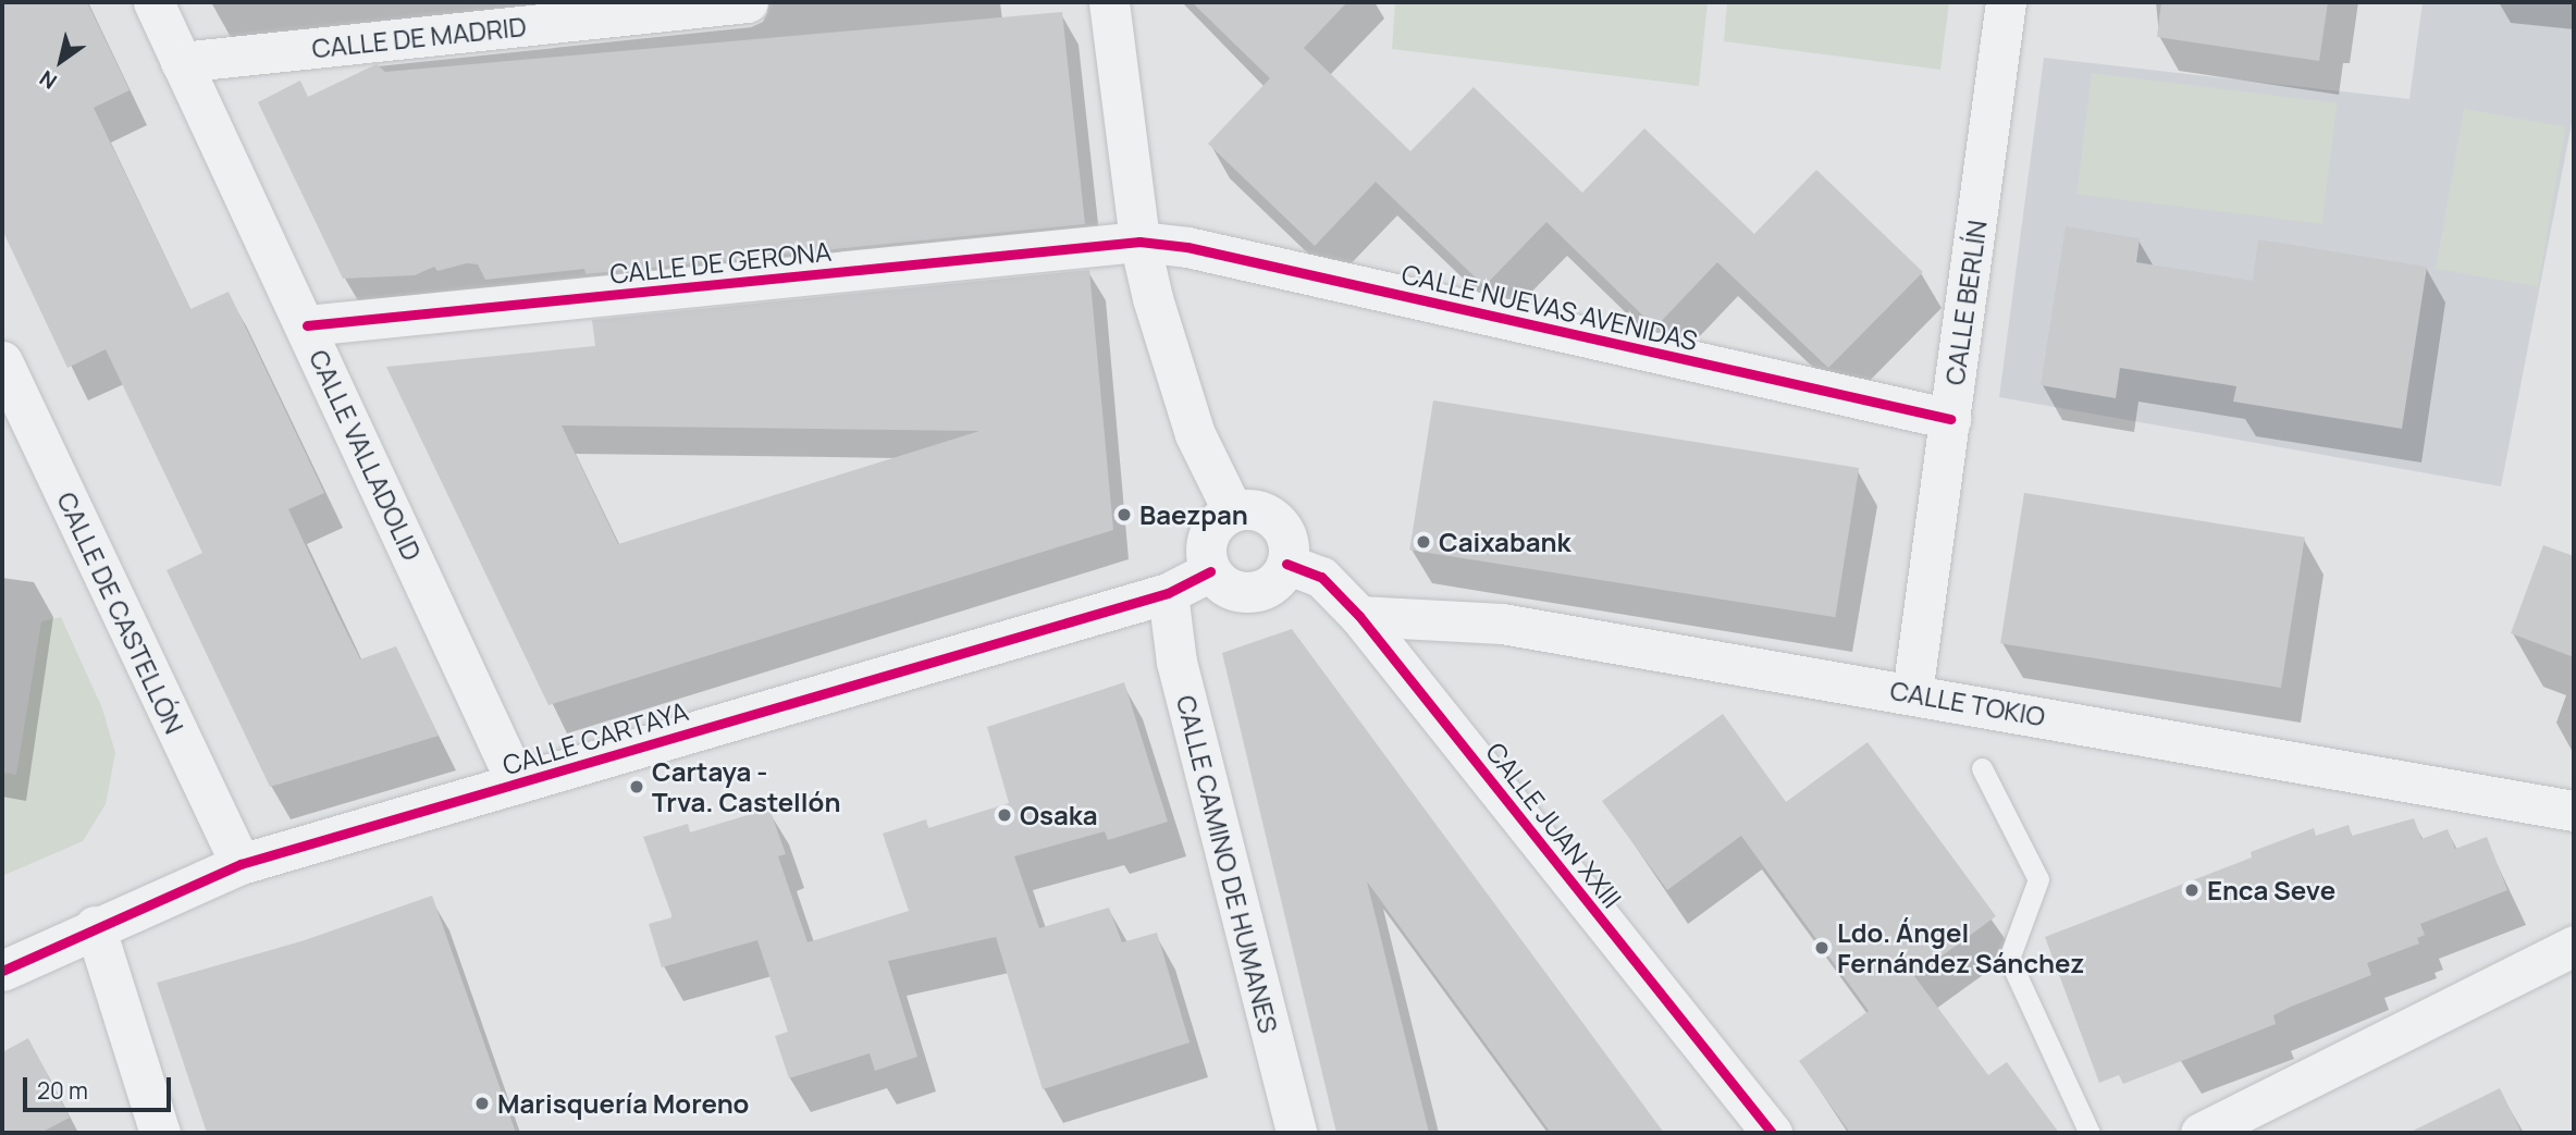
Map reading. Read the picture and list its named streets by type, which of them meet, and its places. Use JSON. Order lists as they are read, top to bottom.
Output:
{
  "streets": {
    "street": [
      "CALLE DE MADRID",
      "CALLE DE GERONA",
      "CALLE BERLÍN",
      "CALLE NUEVAS AVENIDAS",
      "CALLE VALLADOLID",
      "CALLE DE CASTELLÓN",
      "CALLE TOKIO",
      "CALLE CARTAYA",
      "CALLE JUAN XXIII",
      "CALLE CAMINO DE HUMANES"
    ]
  },
  "crossings": [
    ["CALLE DE MADRID", "CALLE VALLADOLID"],
    ["CALLE DE GERONA", "CALLE NUEVAS AVENIDAS"],
    ["CALLE DE GERONA", "CALLE VALLADOLID"],
    ["CALLE BERLÍN", "CALLE NUEVAS AVENIDAS"],
    ["CALLE BERLÍN", "CALLE TOKIO"],
    ["CALLE VALLADOLID", "CALLE CARTAYA"],
    ["CALLE DE CASTELLÓN", "CALLE CARTAYA"],
    ["CALLE TOKIO", "CALLE JUAN XXIII"],
    ["CALLE CARTAYA", "CALLE JUAN XXIII"],
    ["CALLE CARTAYA", "CALLE CAMINO DE HUMANES"]
  ],
  "places": [
    "Baezpan",
    "Caixabank",
    "Cartaya - Trva. Castellón",
    "Osaka",
    "Enca Seve",
    "Ldo. Ángel Fernández Sánchez",
    "Marisquería Moreno"
  ],
  "scale_bar": "20 m",
  "north": "bottom left"
}
